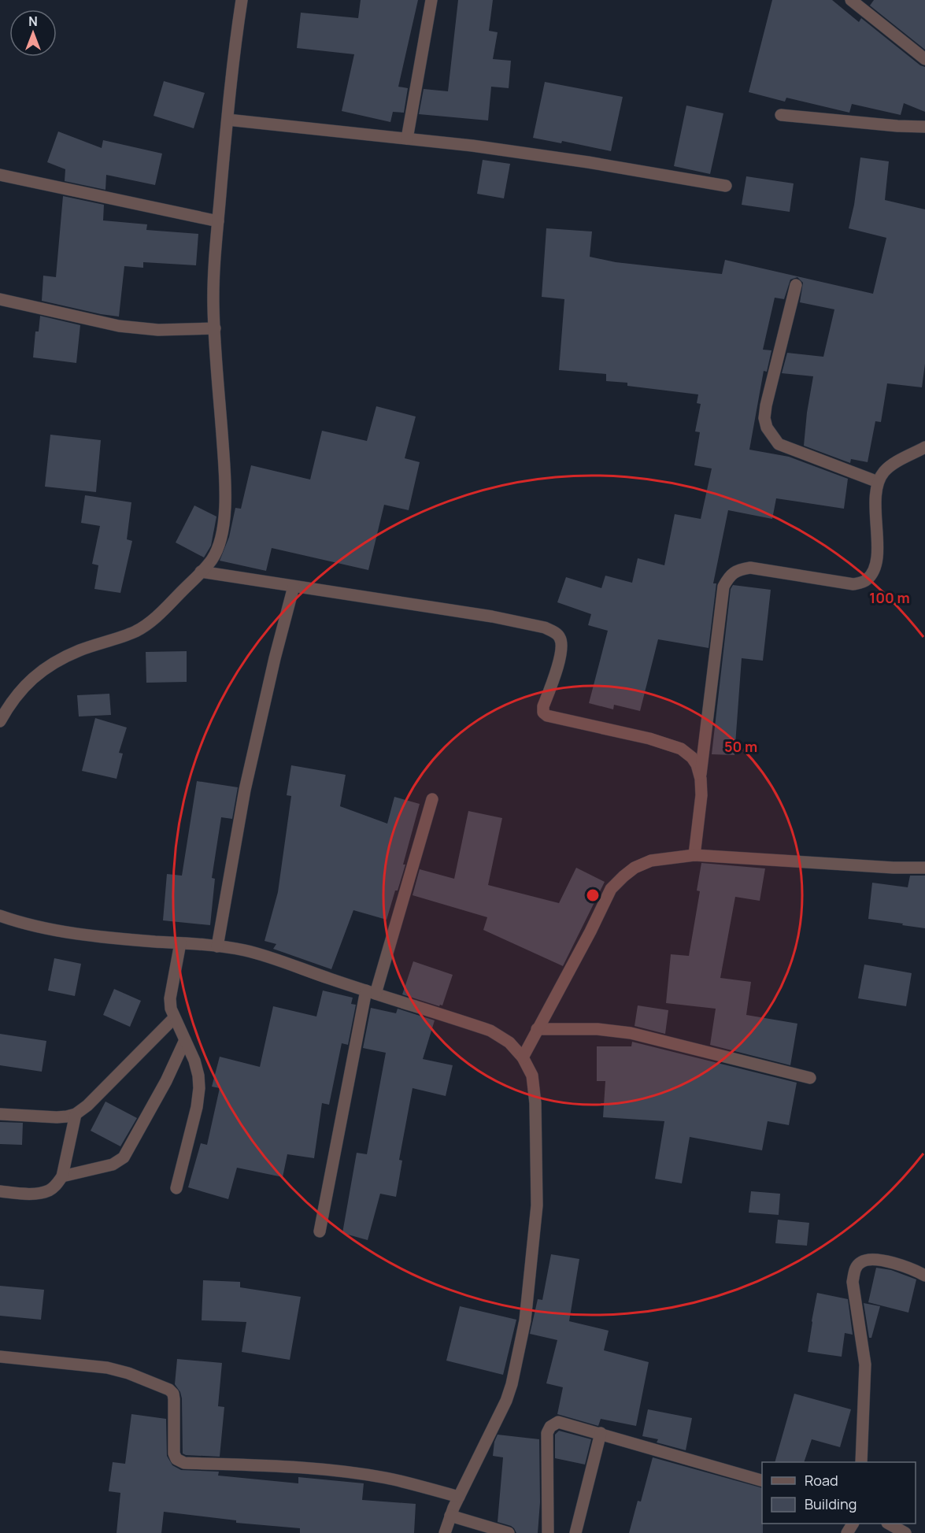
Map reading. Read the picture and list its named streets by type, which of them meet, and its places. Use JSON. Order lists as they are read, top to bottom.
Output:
{
  "legend": ["Road", "Building"],
  "north": "top",
  "rings": ["100 m", "50 m"]
}
